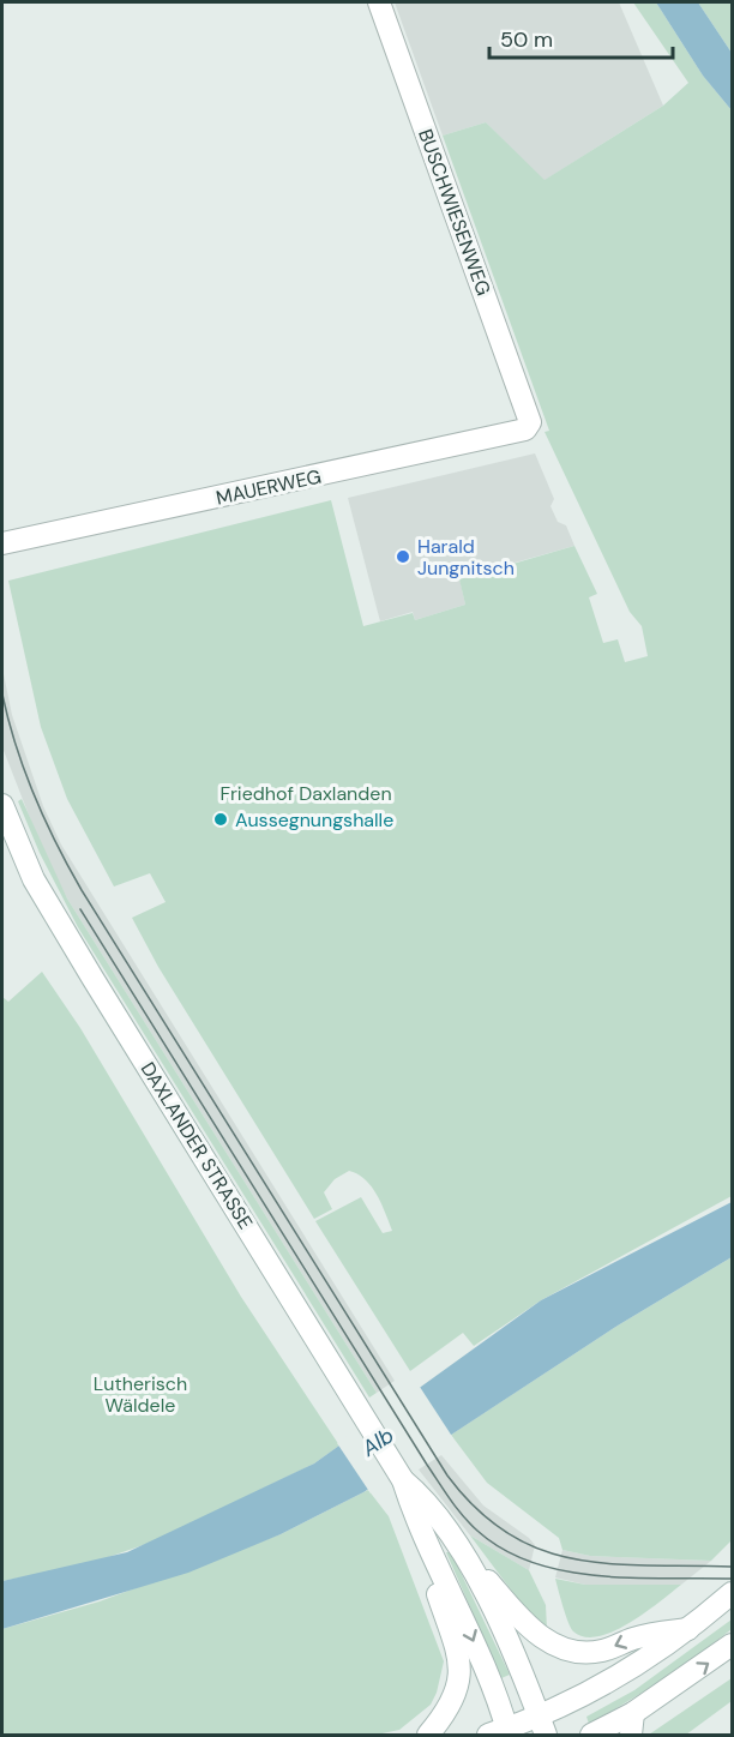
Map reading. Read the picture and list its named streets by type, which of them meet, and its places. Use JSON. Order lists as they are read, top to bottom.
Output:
{
  "streets": {
    "street": ["BUSCHWIESENWEG", "MAUERWEG", "DAXLANDER STRASSE"]
  },
  "crossings": [
    ["BUSCHWIESENWEG", "MAUERWEG"]
  ],
  "water": ["Alb"],
  "parks": ["Friedhof Daxlanden", "Lutherisch Wäldele"],
  "places": ["Harald Jungnitsch", "Aussegnungshalle"],
  "scale_bar": "50 m"
}
